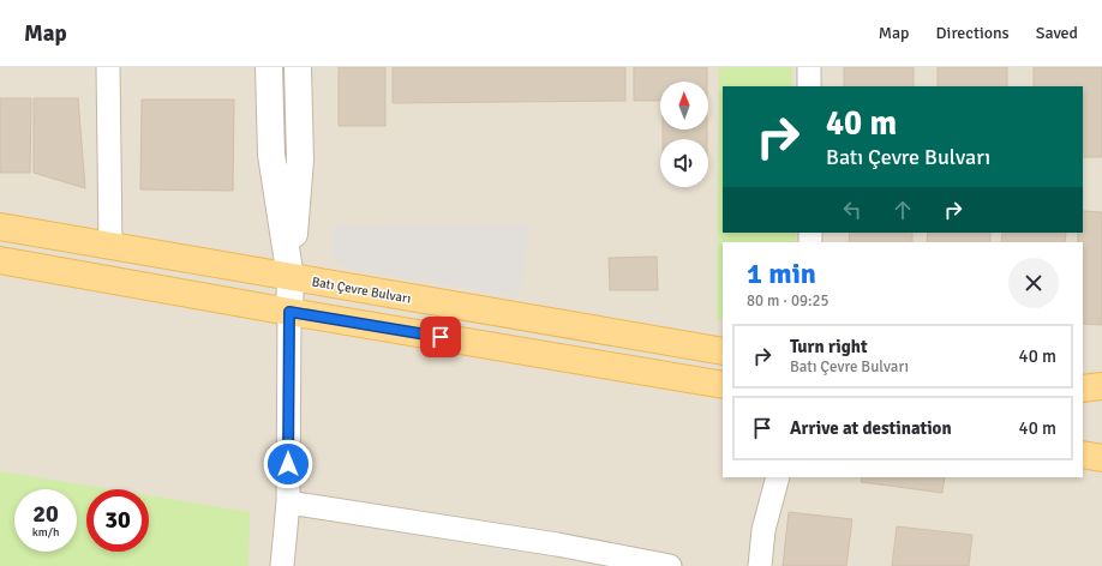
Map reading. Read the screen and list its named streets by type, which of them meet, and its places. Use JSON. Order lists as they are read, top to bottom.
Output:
{
  "streets": {
    "main road": ["Batı Çevre Bulvarı"]
  },
  "north": "top",
  "page": {
    "header": "Map",
    "nav": ["Map", "Directions", "Saved"],
    "turn": ["40 m", "Batı Çevre Bulvarı"],
    "heading": ["1 min", "80 m · 09:25"],
    "list": [
      {
        "name": "Turn right",
        "note": "Batı Çevre Bulvarı",
        "value": "40 m"
      },
      {
        "name": "Arrive at destination",
        "value": "40 m"
      }
    ],
    "speed": "20 km/h",
    "limit": "30"
  }
}
